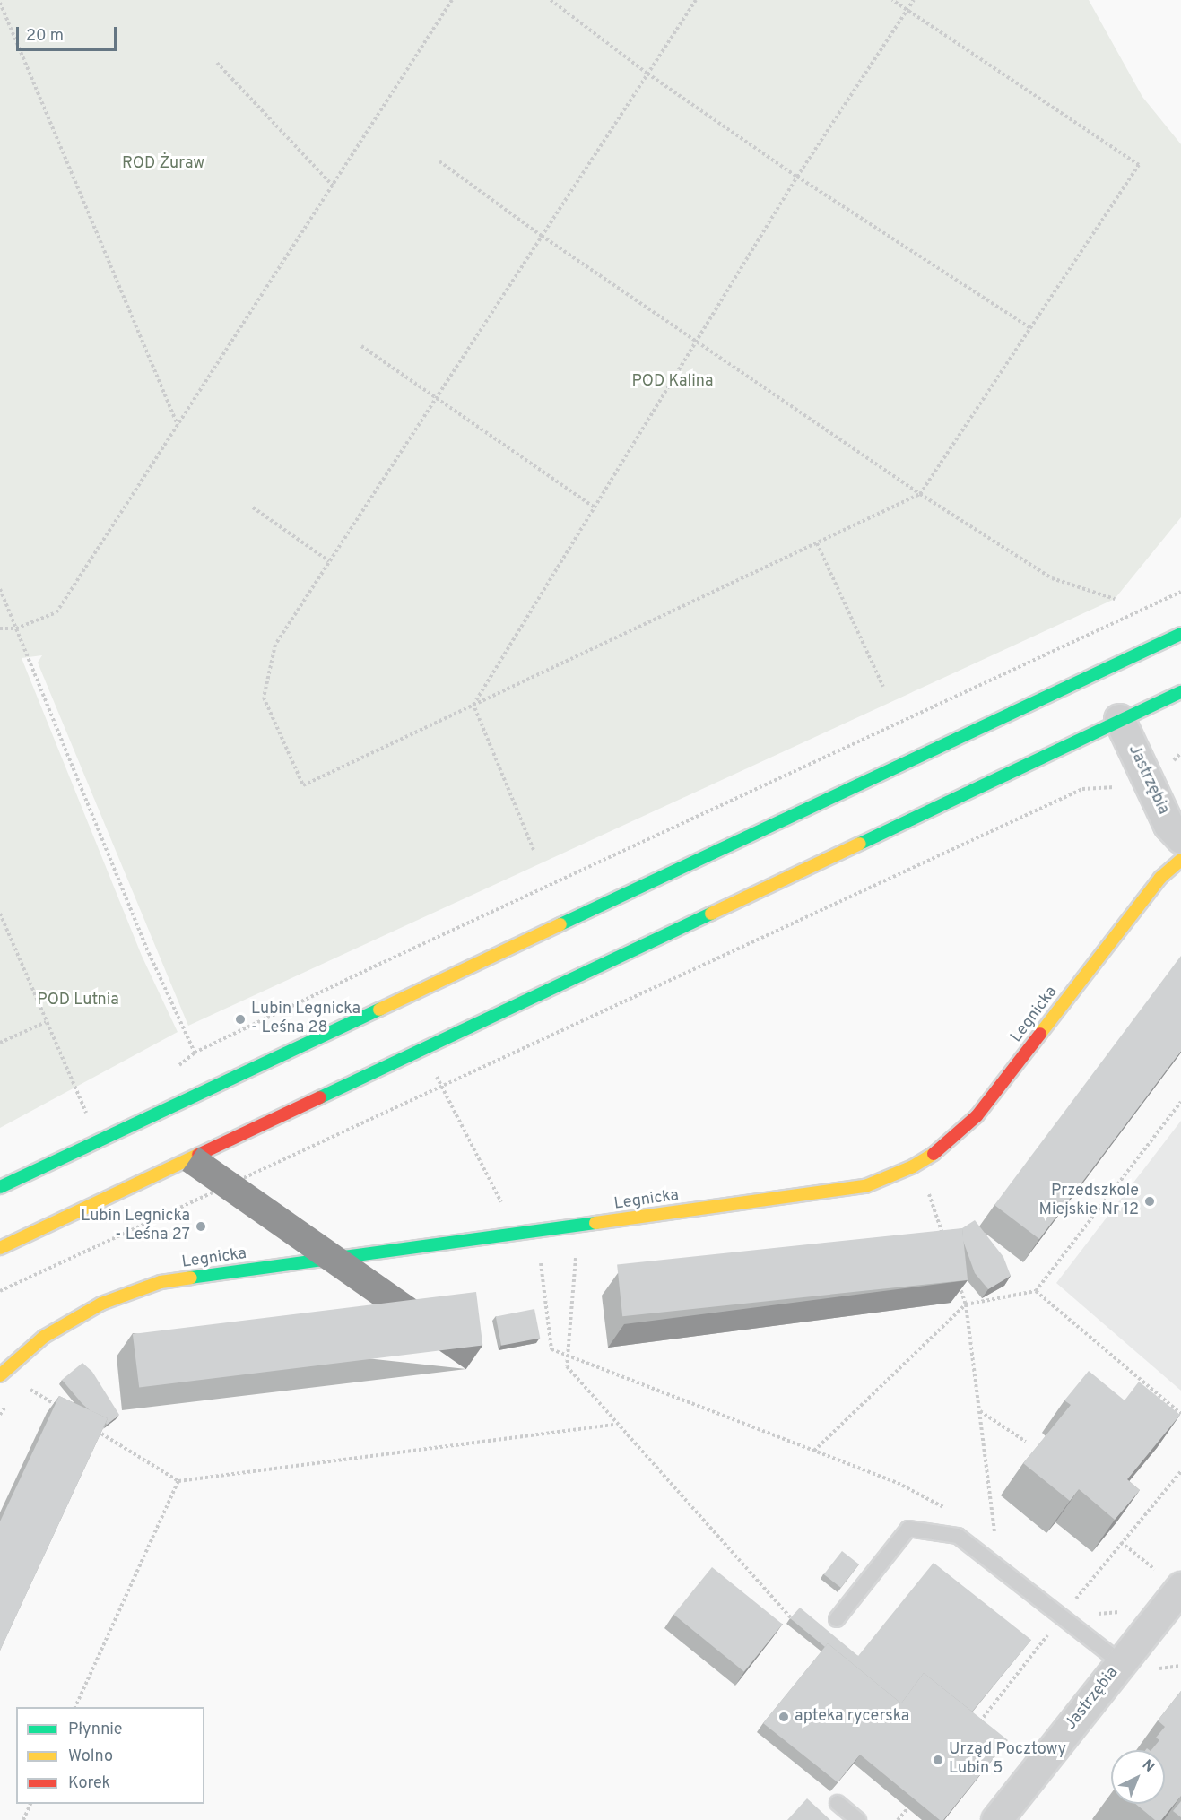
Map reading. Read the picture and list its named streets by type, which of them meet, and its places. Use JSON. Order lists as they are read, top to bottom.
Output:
{
  "streets": {
    "main road": ["Legnicka"],
    "street": ["Jastrzębia"]
  },
  "parks": ["ROD Żuraw", "POD Kalina", "POD Lutnia"],
  "places": [
    "Lubin Legnicka - Leśna 28",
    "Przedszkole Miejskie Nr 12",
    "Lubin Legnicka - Leśna 27",
    "apteka rycerska",
    "Urząd Pocztowy Lubin 5"
  ],
  "legend": ["Płynnie", "Wolno", "Korek"],
  "scale_bar": "20 m",
  "north": "top right"
}
